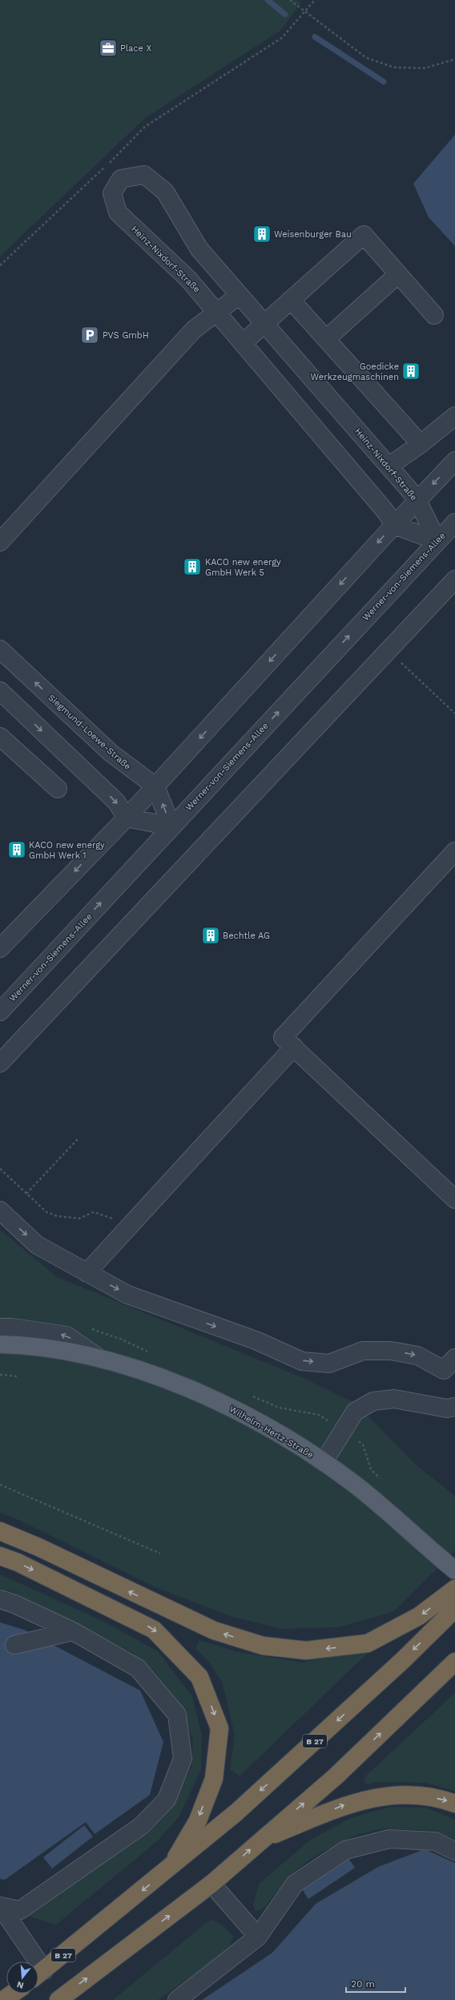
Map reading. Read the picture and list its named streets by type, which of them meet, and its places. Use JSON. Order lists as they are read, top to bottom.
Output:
{
  "streets": {
    "highway": ["B 27"],
    "main road": ["Wilhelm-Hertz-Straße"],
    "street": ["Heinz-Nixdorf-Straße", "Werner-von-Siemens-Allee", "Siegmund-Loewe-Straße"]
  },
  "crossings": [
    ["Heinz-Nixdorf-Straße", "Werner-von-Siemens-Allee"]
  ],
  "places": {
    "office": ["Place X"],
    "building": [
      "Weisenburger Bau",
      "Goedicke Werkzeugmaschinen",
      "KACO new energy GmbH Werk 5",
      "KACO new energy GmbH Werk 1",
      "Bechtle AG"
    ],
    "parking": ["PVS GmbH"]
  },
  "scale_bar": "20 m",
  "north": "bottom"
}
